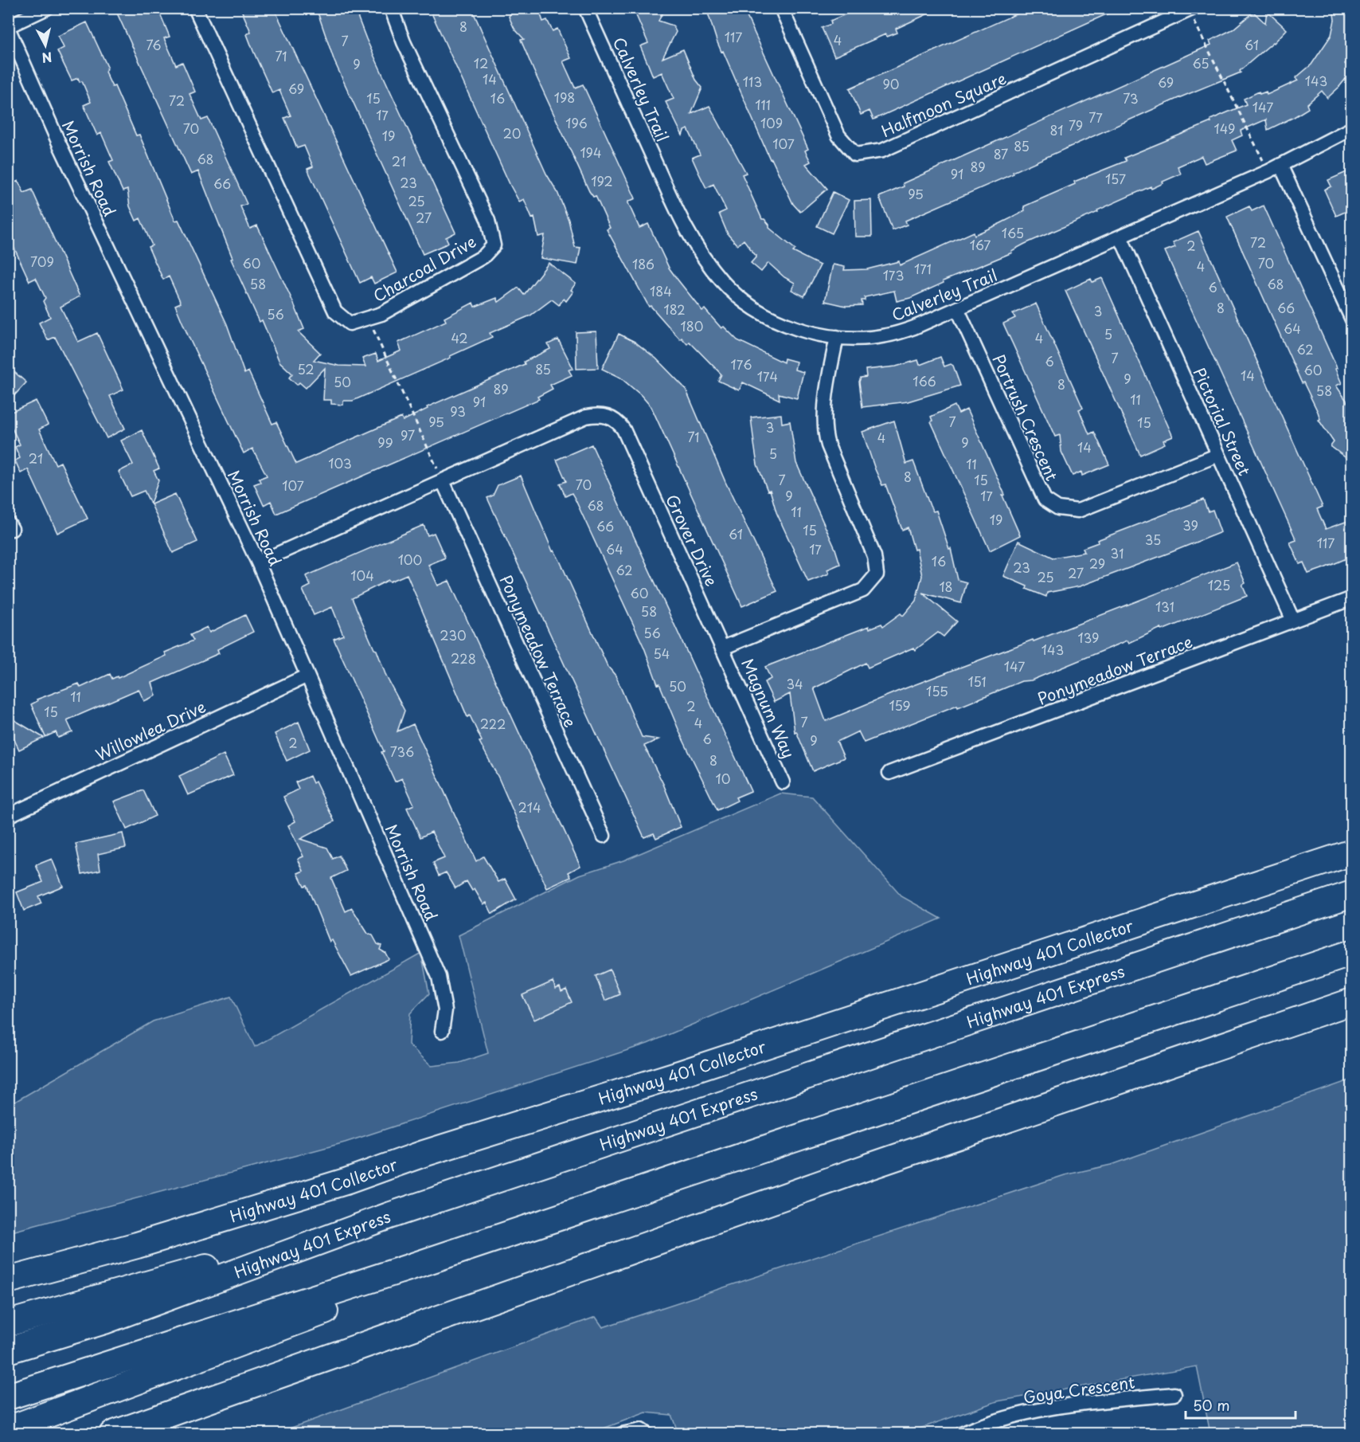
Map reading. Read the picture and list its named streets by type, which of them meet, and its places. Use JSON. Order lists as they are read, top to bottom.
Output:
{
  "streets": {
    "highway": ["Highway 401 Collector", "Highway 401 Express"],
    "street": [
      "Calverley Trail",
      "Halfmoon Square",
      "Morrish Road",
      "Charcoal Drive",
      "Portrush Crescent",
      "Pictorial Street",
      "Grover Drive",
      "Ponymeadow Terrace",
      "Magnum Way",
      "Willowlea Drive",
      "Goya Crescent"
    ]
  },
  "crossings": [
    ["Calverley Trail", "Portrush Crescent"],
    ["Calverley Trail", "Pictorial Street"],
    ["Morrish Road", "Grover Drive"],
    ["Morrish Road", "Willowlea Drive"],
    ["Portrush Crescent", "Pictorial Street"],
    ["Pictorial Street", "Ponymeadow Terrace"],
    ["Grover Drive", "Ponymeadow Terrace"],
    ["Grover Drive", "Magnum Way"]
  ],
  "house_numbers": [
    "8",
    "117",
    "4",
    "7",
    "76",
    "61",
    "71",
    "12",
    "65",
    "9",
    "14",
    "143",
    "113",
    "69",
    "90",
    "69",
    "198",
    "15",
    "16",
    "73",
    "72",
    "111",
    "147",
    "17",
    "77",
    "196",
    "109",
    "79",
    "70",
    "149",
    "81",
    "20",
    "19",
    "107",
    "85",
    "194",
    "87",
    "68",
    "21",
    "89",
    "91",
    "157",
    "192",
    "23",
    "66",
    "95",
    "25",
    "27",
    "165",
    "72",
    "167",
    "2",
    "709",
    "60",
    "70",
    "186",
    "4",
    "171",
    "173",
    "58",
    "68",
    "6",
    "184",
    "8",
    "66",
    "182",
    "3",
    "56",
    "180",
    "64",
    "5",
    "42",
    "4",
    "62",
    "7",
    "6",
    "176",
    "52",
    "85",
    "60",
    "14",
    "174",
    "9",
    "166",
    "50",
    "8",
    "89",
    "58",
    "11",
    "91",
    "93",
    "95",
    "7",
    "15",
    "3",
    "97",
    "71",
    "4",
    "99",
    "9",
    "14",
    "5",
    "21",
    "103",
    "11",
    "8",
    "7",
    "15",
    "70",
    "107",
    "9",
    "17",
    "68",
    "11",
    "19",
    "39",
    "66",
    "15",
    "61",
    "35",
    "117",
    "64",
    "17",
    "31",
    "100",
    "16",
    "29",
    "23",
    "62",
    "27",
    "104",
    "25",
    "125",
    "18",
    "60",
    "131",
    "58",
    "56",
    "230",
    "139",
    "143",
    "54",
    "228",
    "147",
    "151",
    "34",
    "50",
    "155",
    "11",
    "159",
    "2",
    "15",
    "7",
    "4",
    "222",
    "6",
    "9",
    "2",
    "736",
    "8",
    "10",
    "214"
  ],
  "scale_bar": "50 m",
  "north": "bottom"
}
